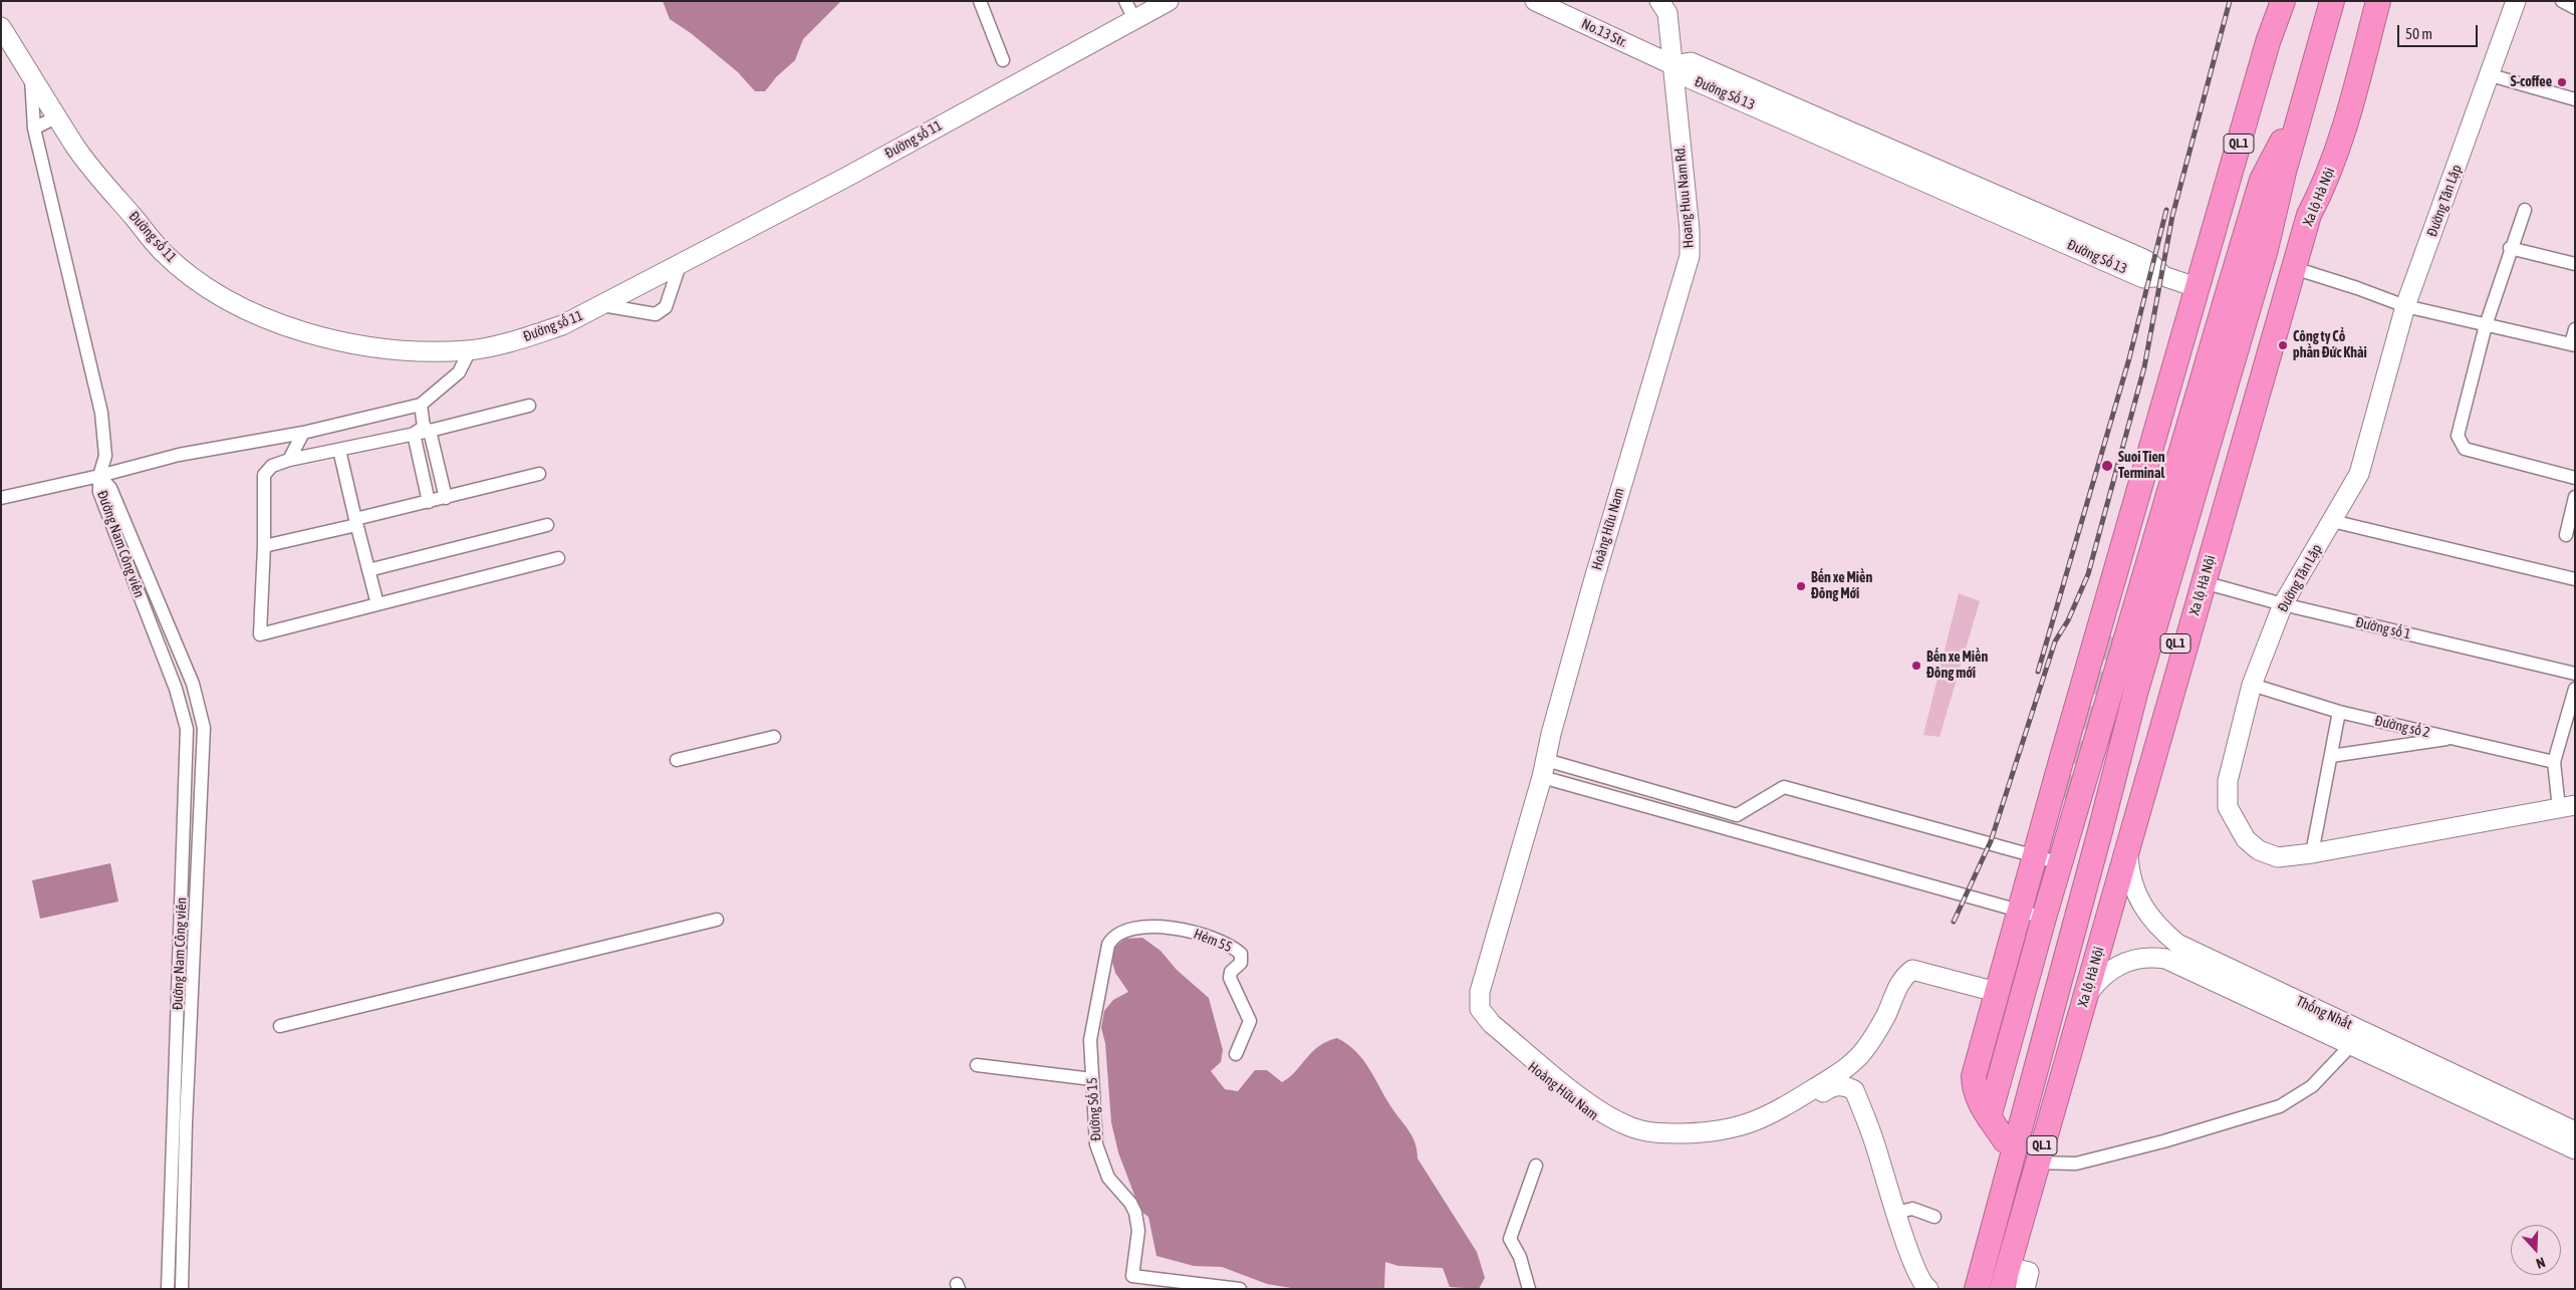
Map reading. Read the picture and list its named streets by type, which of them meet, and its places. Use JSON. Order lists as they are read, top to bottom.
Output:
{
  "streets": {
    "highway": ["QL.1", "Xa lộ Hà Nội"],
    "main road": [
      "No.13 Str.",
      "Đường Số 13",
      "Đường số 11",
      "Hoang Huu Nam Rd.",
      "Đường Tân Lập",
      "Hoàng Hữu Nam",
      "Thống Nhất"
    ],
    "street": [
      "Đường Nam Công viên",
      "Đường số 1",
      "Đường số 2",
      "Hẻm 55",
      "Đường Số 15"
    ]
  },
  "crossings": [
    ["No.13 Str.", "Đường Số 13"],
    ["No.13 Str.", "Hoang Huu Nam Rd."],
    ["Đường Số 13", "QL.1"],
    ["Đường Số 13", "Hoang Huu Nam Rd."],
    ["QL.1", "Xa lộ Hà Nội"],
    ["QL.1", "Hoàng Hữu Nam"],
    ["Hoang Huu Nam Rd.", "Hoàng Hữu Nam"],
    ["Xa lộ Hà Nội", "Đường số 1"],
    ["Xa lộ Hà Nội", "Thống Nhất"],
    ["Đường Tân Lập", "Đường số 1"],
    ["Đường Tân Lập", "Đường số 2"],
    ["Hẻm 55", "Đường Số 15"]
  ],
  "places": [
    "S-coffee",
    "Công ty Cổ phần Đức Khải",
    "Suoi Tien Terminal",
    "Bến xe Miền Đông Mới",
    "Bến xe Miền Đông mới"
  ],
  "scale_bar": "50 m",
  "north": "bottom"
}
